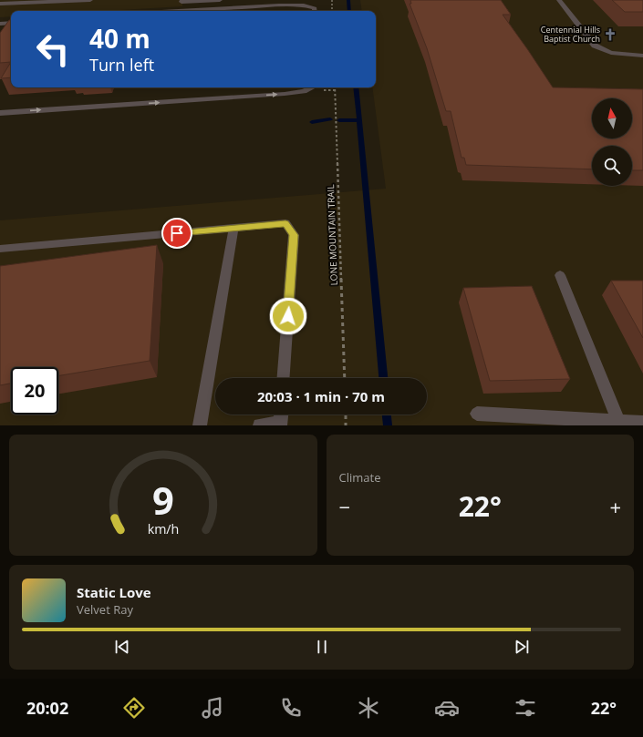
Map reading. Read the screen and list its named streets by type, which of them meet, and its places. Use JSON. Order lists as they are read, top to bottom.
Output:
{
  "streets": {
    "path": ["LONE MOUNTAIN TRAIL"]
  },
  "places": {
    "church": ["Centennial Hills Baptist Church"]
  },
  "north": "top",
  "page": {
    "turn": ["40 m", "Turn left"],
    "limit": "20",
    "trip": "20:03 · 1 min · 70 m",
    "tile": "Climate",
    "heat": ["−", "22°", "+"],
    "song": ["Static Love", "Velvet Ray"],
    "tabs": ["20:02", "22°"],
    "gauge": ["9", "km/h"]
  }
}
